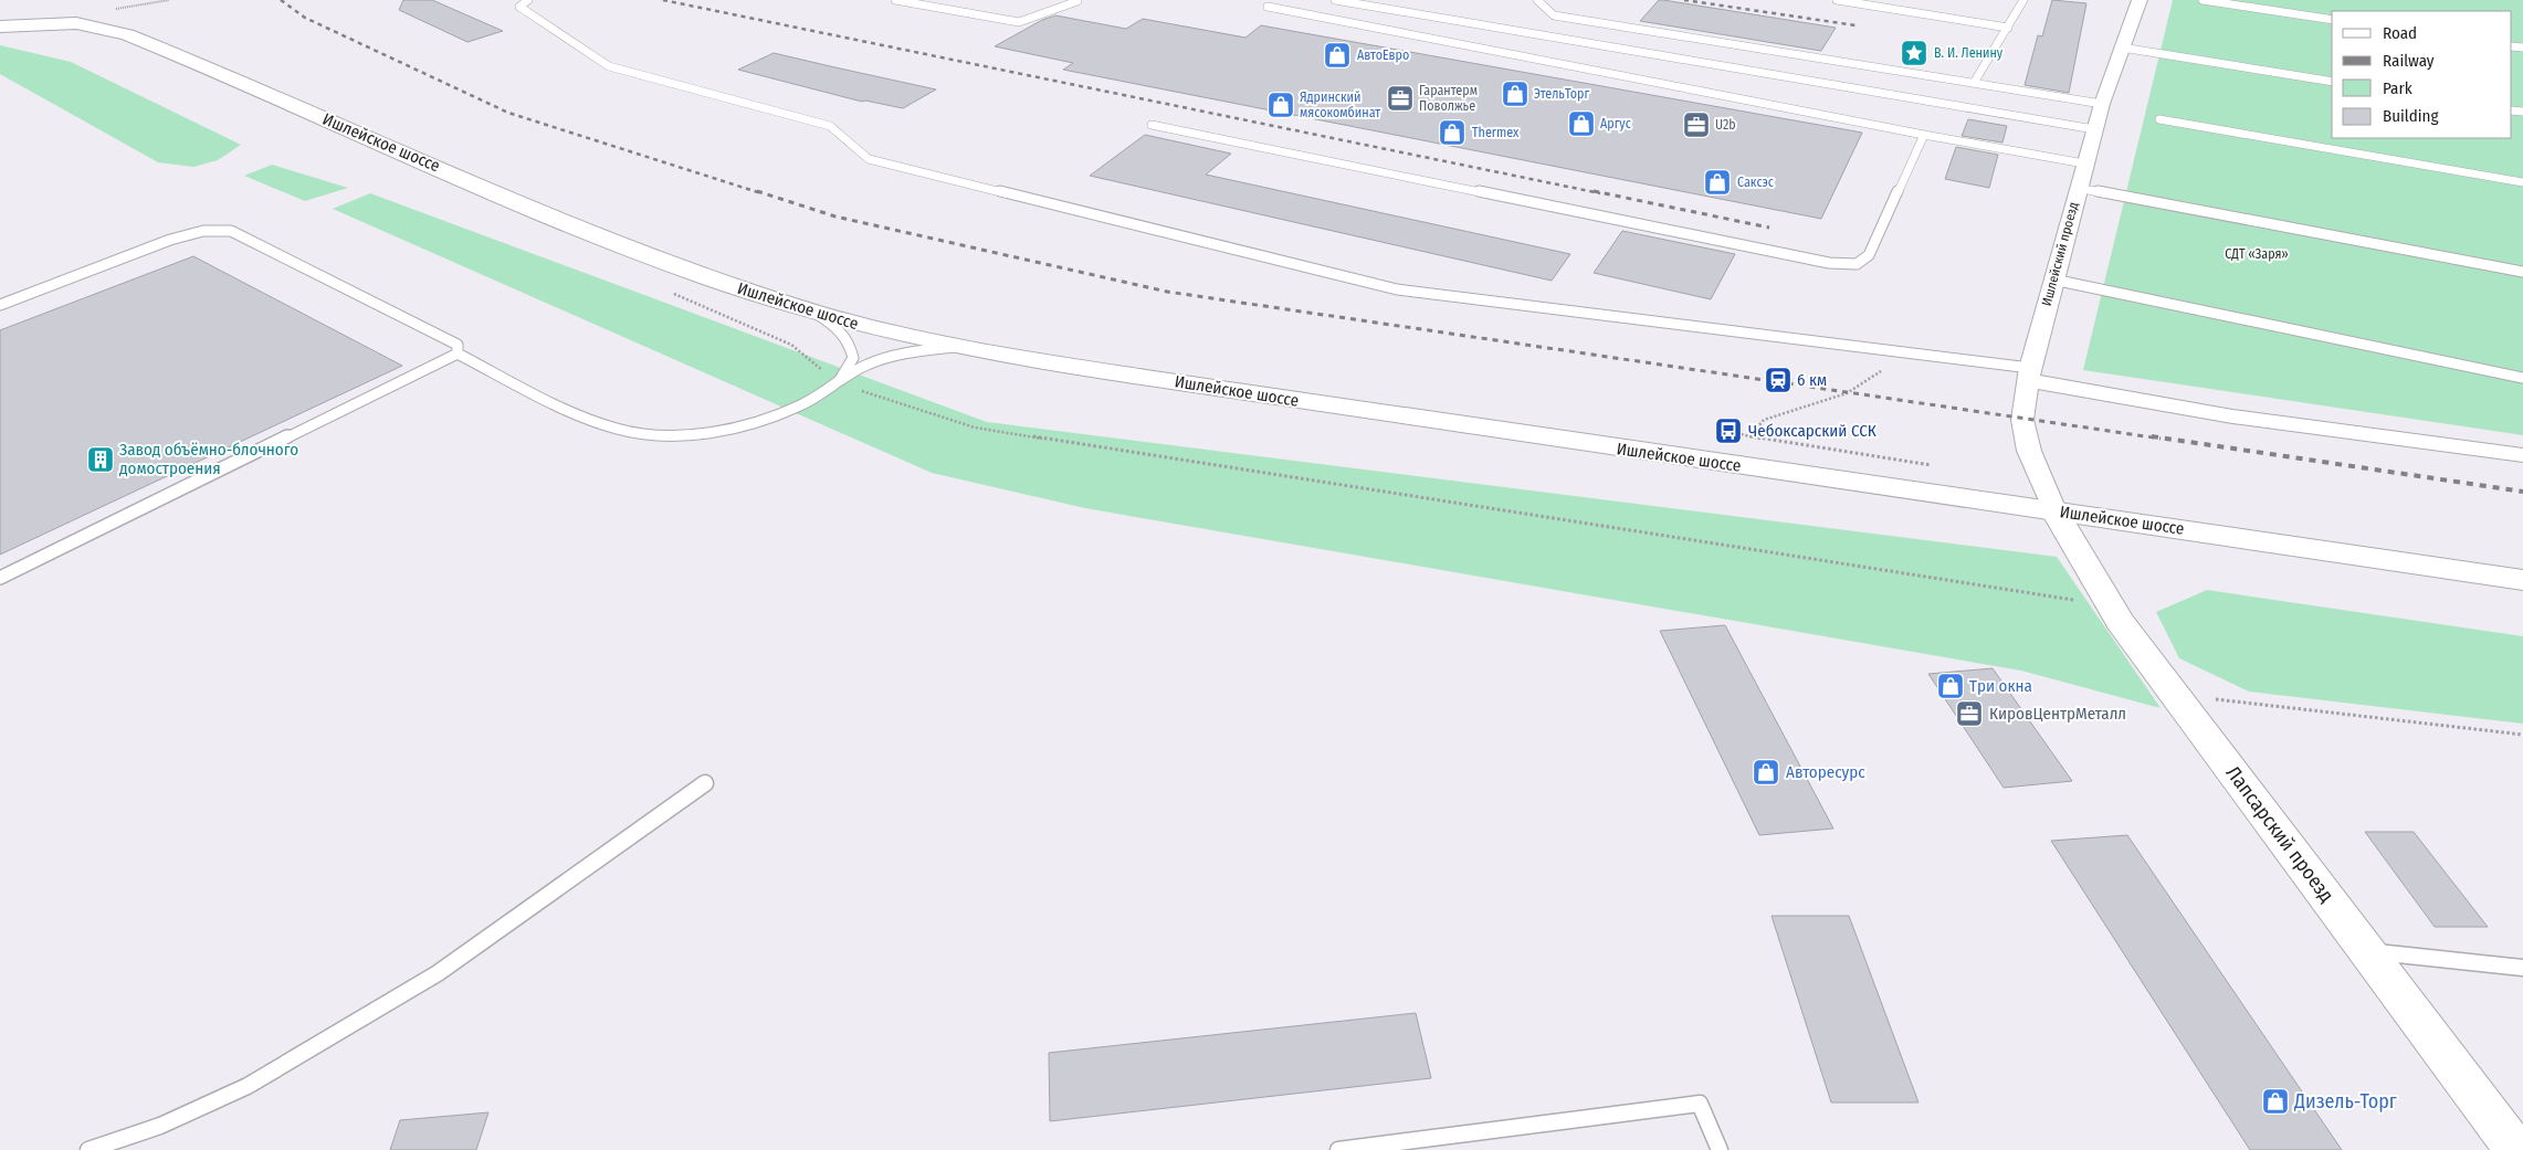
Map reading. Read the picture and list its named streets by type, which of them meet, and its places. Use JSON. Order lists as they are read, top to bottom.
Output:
{
  "streets": {
    "main road": ["Ишлейское шоссе", "Лапсарский проезд"],
    "street": ["Ишлейский проезд"]
  },
  "crossings": [
    ["Ишлейское шоссе", "Ишлейский проезд"],
    ["Ишлейское шоссе", "Лапсарский проезд"],
    ["Ишлейский проезд", "Лапсарский проезд"]
  ],
  "parks": ["СДТ «Заря»"],
  "places": {
    "place": ["В. И. Ленину"],
    "shop": [
      "АвтоЕвро",
      "ЭтельТорг",
      "Ядринский мясокомбинат",
      "Аргус",
      "Thermex",
      "Саксэс",
      "Три окна",
      "Авторесурс",
      "Дизель-Торг"
    ],
    "office": ["Гарантерм Поволжье", "U2b", "КировЦентрМеталл"],
    "station": ["6 км"],
    "bus stop": ["Чебоксарский ССК"],
    "building": ["Завод объёмно-блочного домостроения"]
  },
  "legend": [
    "Road",
    "Railway",
    "Park",
    "Building"
  ]
}
